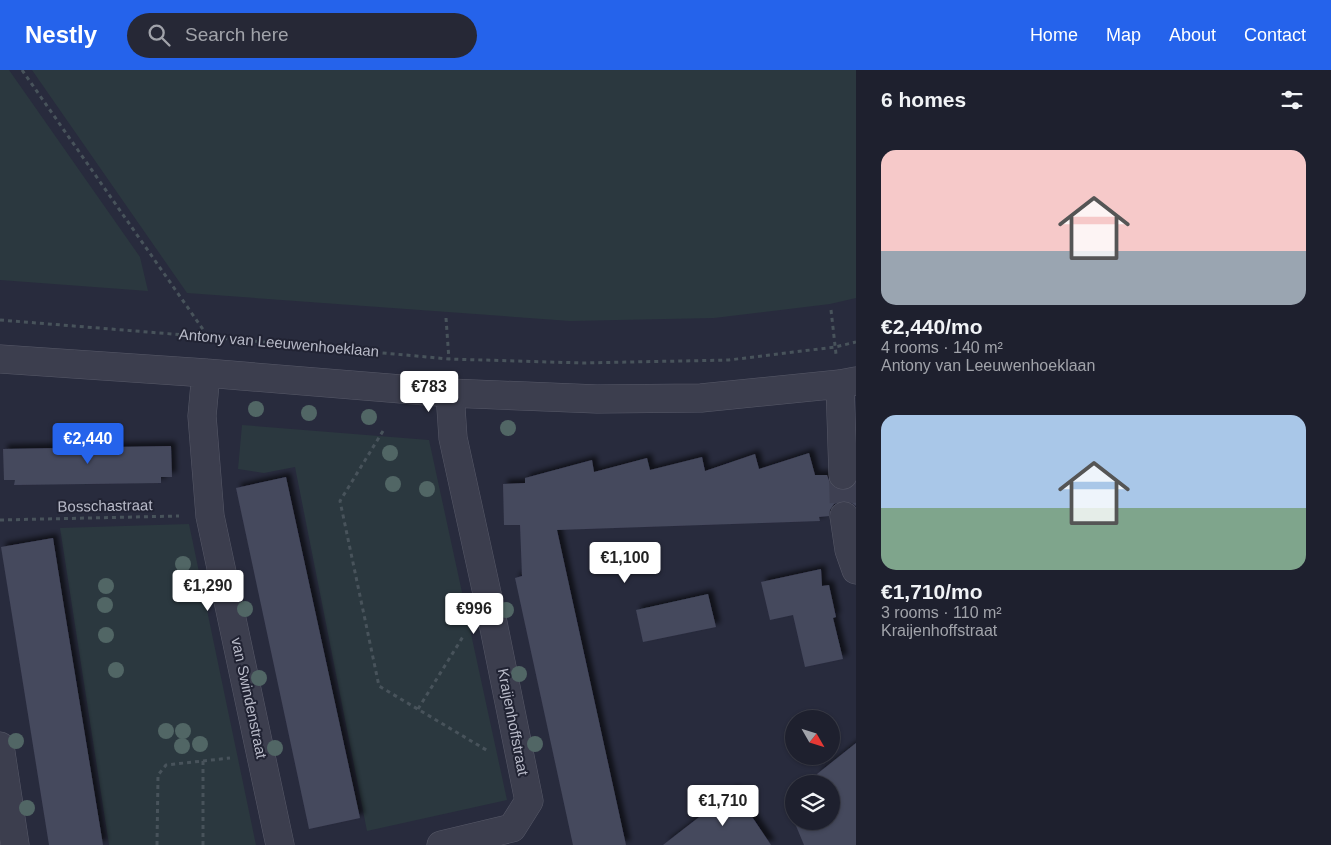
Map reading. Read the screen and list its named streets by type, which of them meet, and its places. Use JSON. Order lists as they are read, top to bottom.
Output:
{
  "streets": {
    "street": ["van Swindenstraat", "Kraijenhoffstraat"],
    "path": ["Antony van Leeuwenhoeklaan", "Bosschastraat"]
  },
  "crossings": [
    ["Bosschastraat", "van Swindenstraat"]
  ],
  "north": "bottom right",
  "page": {
    "header": "Nestly",
    "search": "Search here",
    "nav": [
      "Home",
      "Map",
      "About",
      "Contact"
    ],
    "heading": "6 homes",
    "list": [
      {
        "name": "€2,440/mo",
        "note": "4 rooms · 140 m² · Antony van Leeuwenhoeklaan"
      },
      {
        "name": "€1,710/mo",
        "note": "3 rooms · 110 m² · Kraijenhoffstraat"
      }
    ],
    "price": [
      "€783",
      "€2,440",
      "€1,100",
      "€1,290",
      "€996",
      "€1,710"
    ]
  }
}
